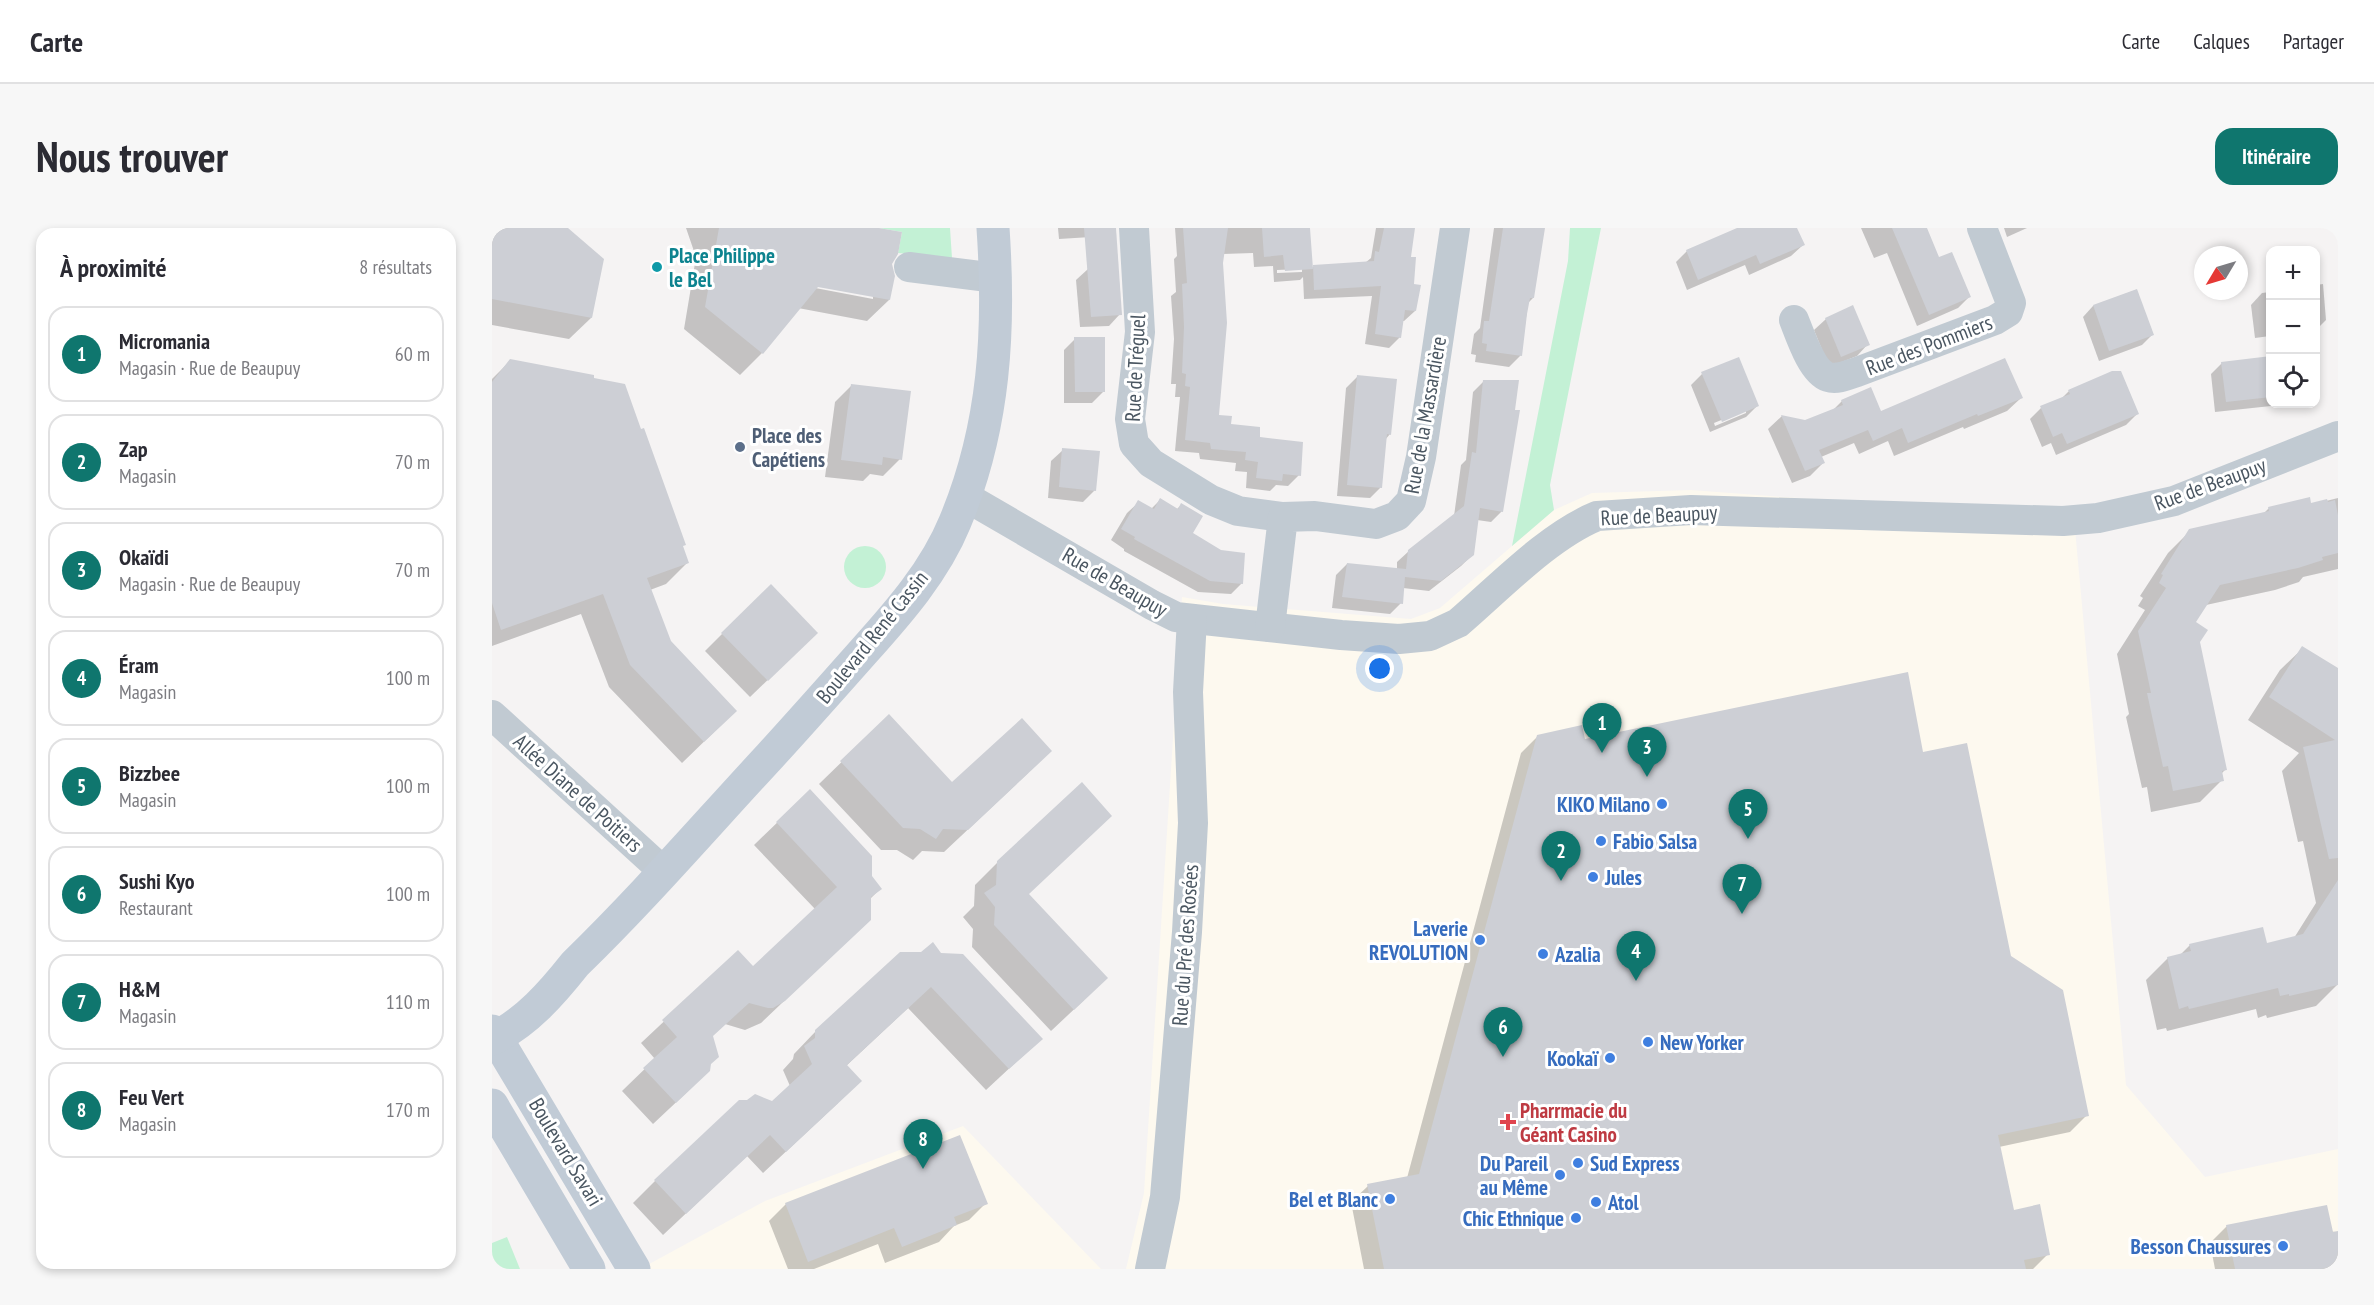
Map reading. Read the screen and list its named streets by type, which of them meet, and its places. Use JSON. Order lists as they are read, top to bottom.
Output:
{
  "streets": {
    "street": [
      "Rue des Pommiers",
      "Rue de Tréguel",
      "Rue de la Massardière",
      "Rue de Beaupuy",
      "Boulevard René Cassin",
      "Allée Diane de Poitiers",
      "Rue du Pré des Rosées",
      "Boulevard Savari"
    ]
  },
  "crossings": [
    ["Rue de Tréguel", "Rue de la Massardière"],
    ["Rue de Beaupuy", "Boulevard René Cassin"],
    ["Rue de Beaupuy", "Rue du Pré des Rosées"],
    ["Boulevard René Cassin", "Allée Diane de Poitiers"],
    ["Boulevard René Cassin", "Boulevard Savari"]
  ],
  "places": {
    "other": [
      "Place Philippe le Bel",
      "Place des Capétiens",
      "KIKO Milano",
      "Fabio Salsa",
      "Jules",
      "Laverie REVOLUTION",
      "Azalia",
      "New Yorker",
      "Kookaï",
      "Sud Express",
      "Du Pareil au Même",
      "Bel et Blanc",
      "Atol",
      "Chic Ethnique",
      "Besson Chaussures"
    ],
    "health": ["Pharrmacie du Géant Casino"]
  },
  "north": "bottom left",
  "page": {
    "header": "Carte",
    "nav": ["Carte", "Calques", "Partager"],
    "buttons": "Itinéraire",
    "title": "Nous trouver",
    "heading": ["À proximité", "8 résultats"],
    "map_buttons": ["+", "−"],
    "list": [
      {
        "mark": "1",
        "name": "Micromania",
        "note": "Magasin · Rue de Beaupuy",
        "value": "60 m"
      },
      {
        "mark": "2",
        "name": "Zap",
        "note": "Magasin",
        "value": "70 m"
      },
      {
        "mark": "3",
        "name": "Okaïdi",
        "note": "Magasin · Rue de Beaupuy",
        "value": "70 m"
      },
      {
        "mark": "4",
        "name": "Éram",
        "note": "Magasin",
        "value": "100 m"
      },
      {
        "mark": "5",
        "name": "Bizzbee",
        "note": "Magasin",
        "value": "100 m"
      },
      {
        "mark": "6",
        "name": "Sushi Kyo",
        "note": "Restaurant",
        "value": "100 m"
      },
      {
        "mark": "7",
        "name": "H&M",
        "note": "Magasin",
        "value": "110 m"
      },
      {
        "mark": "8",
        "name": "Feu Vert",
        "note": "Magasin",
        "value": "170 m"
      }
    ],
    "pins": [
      "1",
      "3",
      "5",
      "2",
      "7",
      "4",
      "6",
      "8"
    ]
  }
}
